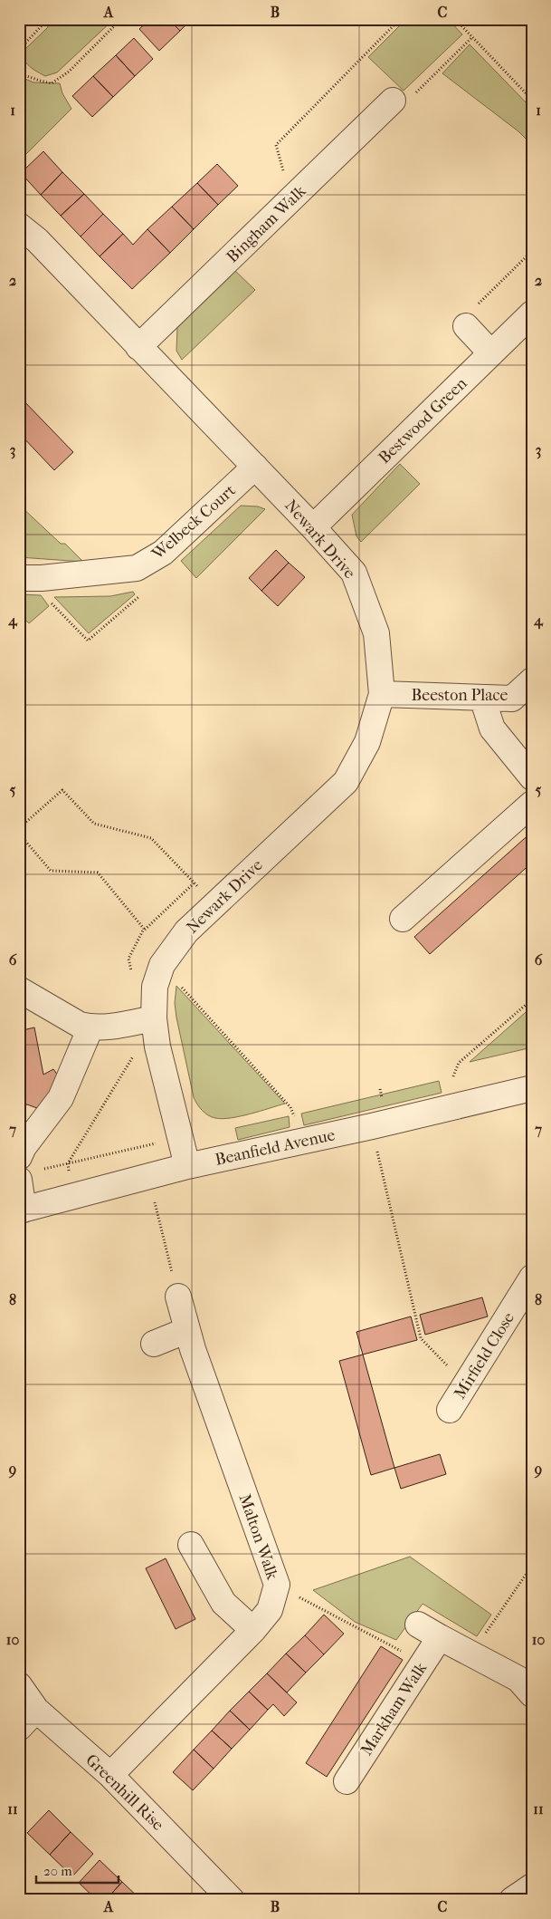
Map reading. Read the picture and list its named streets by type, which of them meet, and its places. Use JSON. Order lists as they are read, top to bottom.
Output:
{
  "streets": {
    "street": [
      "Bingham Walk",
      "Bestwood Green",
      "Welbeck Court",
      "Newark Drive",
      "Beeston Place",
      "Beanfield Avenue",
      "Mirfield Close",
      "Malton Walk",
      "Markham Walk",
      "Greenhill Rise"
    ]
  },
  "crossings": [
    ["Bingham Walk", "Newark Drive"],
    ["Bestwood Green", "Newark Drive"],
    ["Welbeck Court", "Newark Drive"],
    ["Newark Drive", "Beeston Place"],
    ["Malton Walk", "Greenhill Rise"]
  ],
  "scale_bar": "20 m",
  "grid": {
    "columns": ["A", "B", "C"],
    "rows": [
      "1",
      "2",
      "3",
      "4",
      "5",
      "6",
      "7",
      "8",
      "9",
      "10",
      "11"
    ]
  }
}
